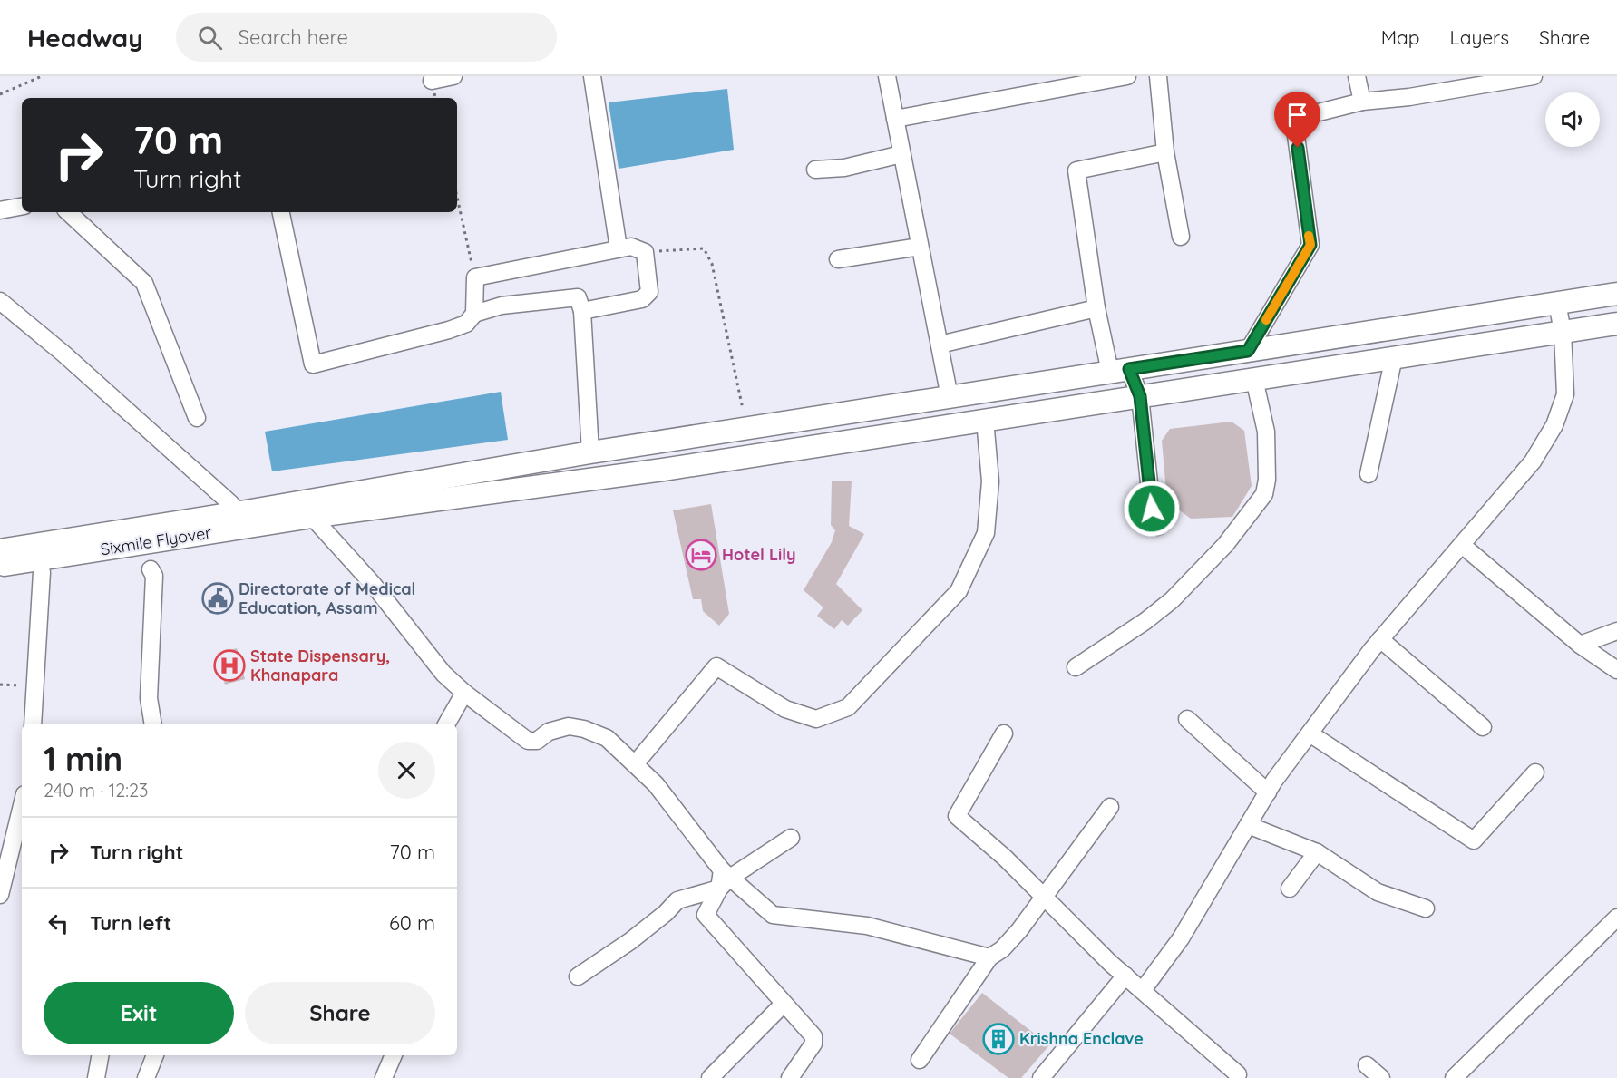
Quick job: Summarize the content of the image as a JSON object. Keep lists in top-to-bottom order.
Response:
{
  "streets": {
    "main road": ["Sixmile Flyover"]
  },
  "places": {
    "hotel": ["Hotel Lily"],
    "public building": ["Directorate of Medical Education, Assam"],
    "hospital": ["State Dispensary, Khanapara"],
    "building": ["Krishna Enclave"]
  },
  "page": {
    "header": "Headway",
    "search": "Search here",
    "nav": ["Map", "Layers", "Share"],
    "turn": ["70 m", "Turn right"],
    "heading": ["1 min", "240 m · 12:23"],
    "list": [
      {
        "name": "Turn right",
        "value": "70 m"
      },
      {
        "name": "Turn left",
        "value": "60 m"
      }
    ],
    "buttons": ["Exit", "Share"]
  }
}
